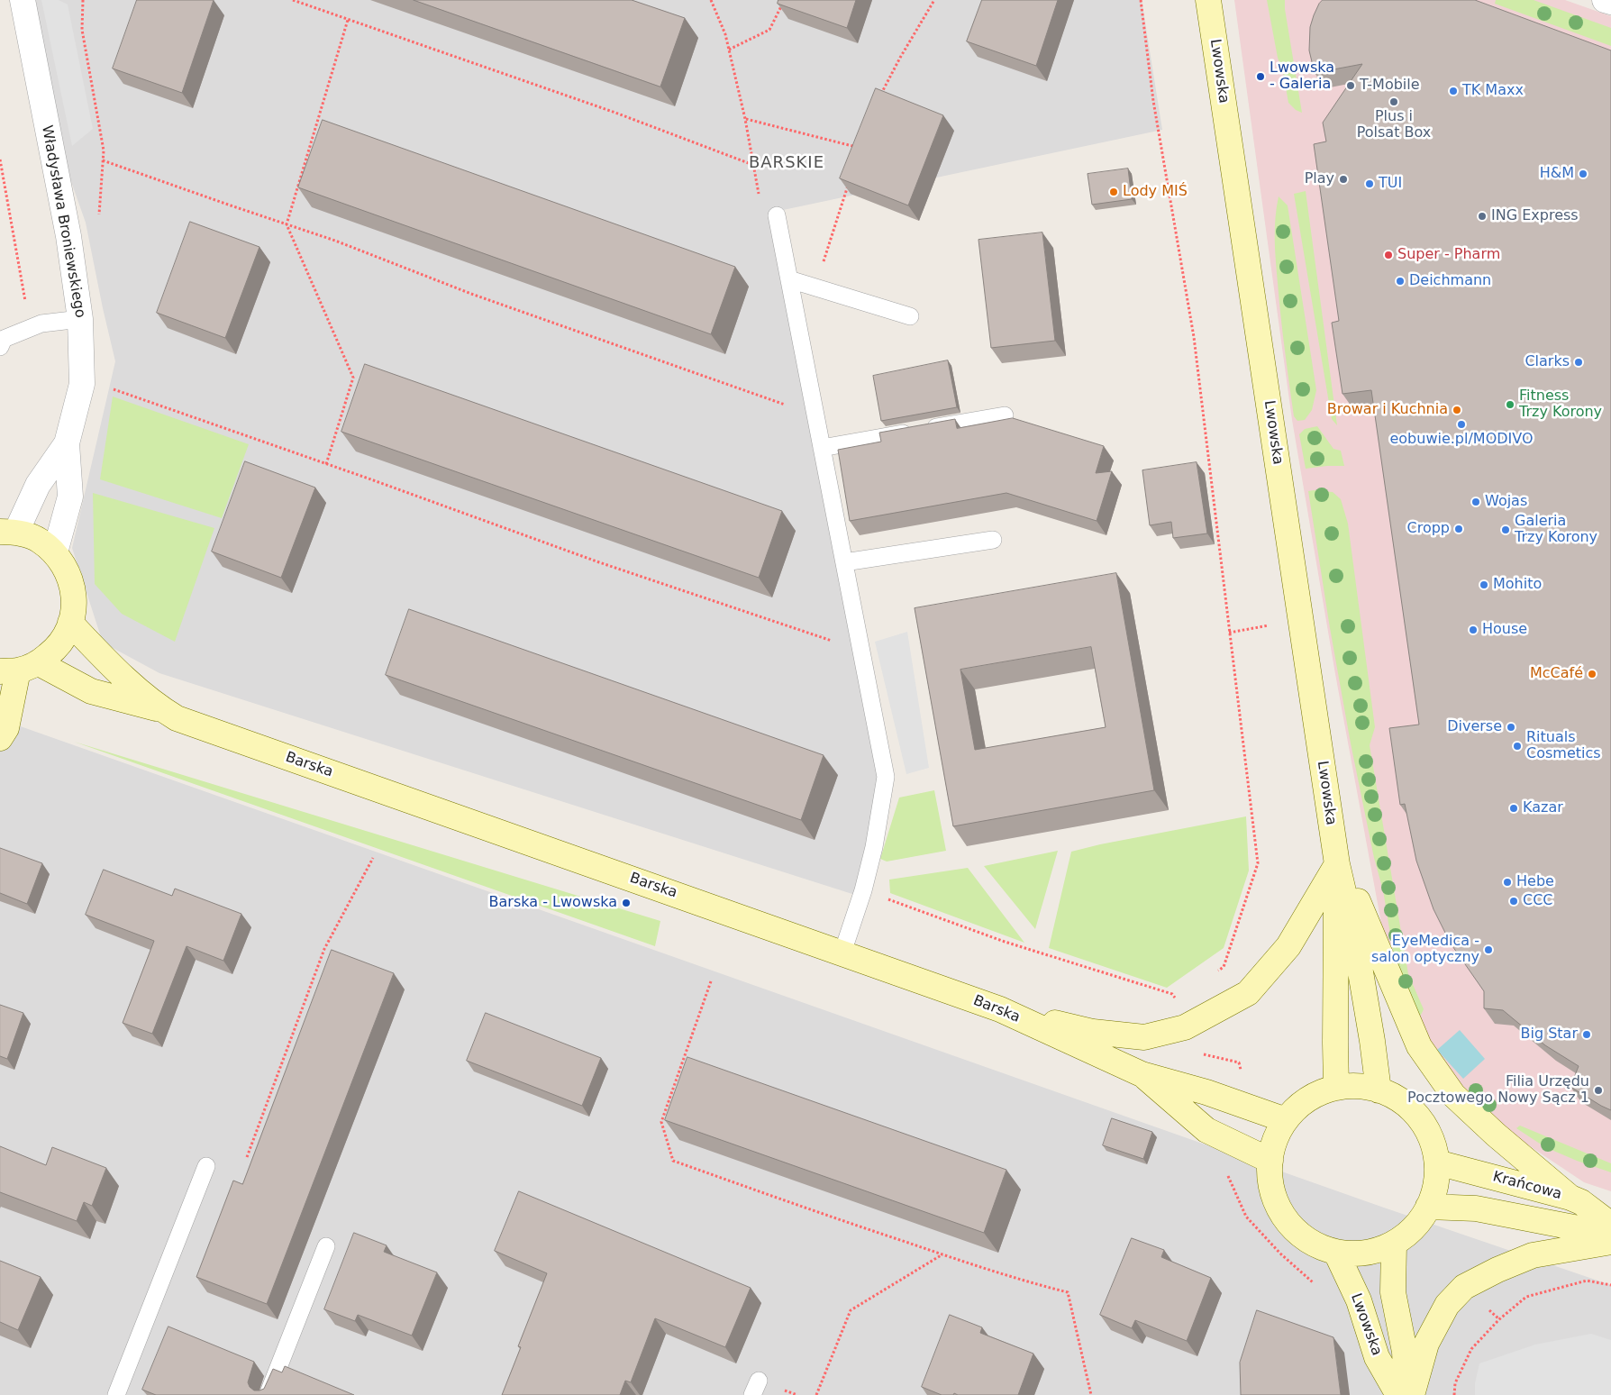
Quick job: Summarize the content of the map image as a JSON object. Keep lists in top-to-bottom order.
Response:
{
  "streets": {
    "street": [
      "Lwowska",
      "Władysława Broniewskiego",
      "Barska",
      "Krańcowa"
    ]
  },
  "districts": ["BARSKIE"],
  "places": [
    "Lwowska - Galeria",
    "T-Mobile",
    "TK Maxx",
    "Plus i Polsat Box",
    "H&M",
    "Play",
    "TUI",
    "Lody MIŚ",
    "ING Express",
    "Super - Pharm",
    "Deichmann",
    "Clarks",
    "Fitness Trzy Korony",
    "Browar i Kuchnia",
    "eobuwie.pl/MODIVO",
    "Wojas",
    "Cropp",
    "Galeria Trzy Korony",
    "Mohito",
    "House",
    "McCafé",
    "Diverse",
    "Rituals Cosmetics",
    "Kazar",
    "Hebe",
    "CCC",
    "Barska - Lwowska",
    "EyeMedica - salon optyczny",
    "Big Star",
    "Filia Urzędu Pocztowego Nowy Sącz 1"
  ]
}
